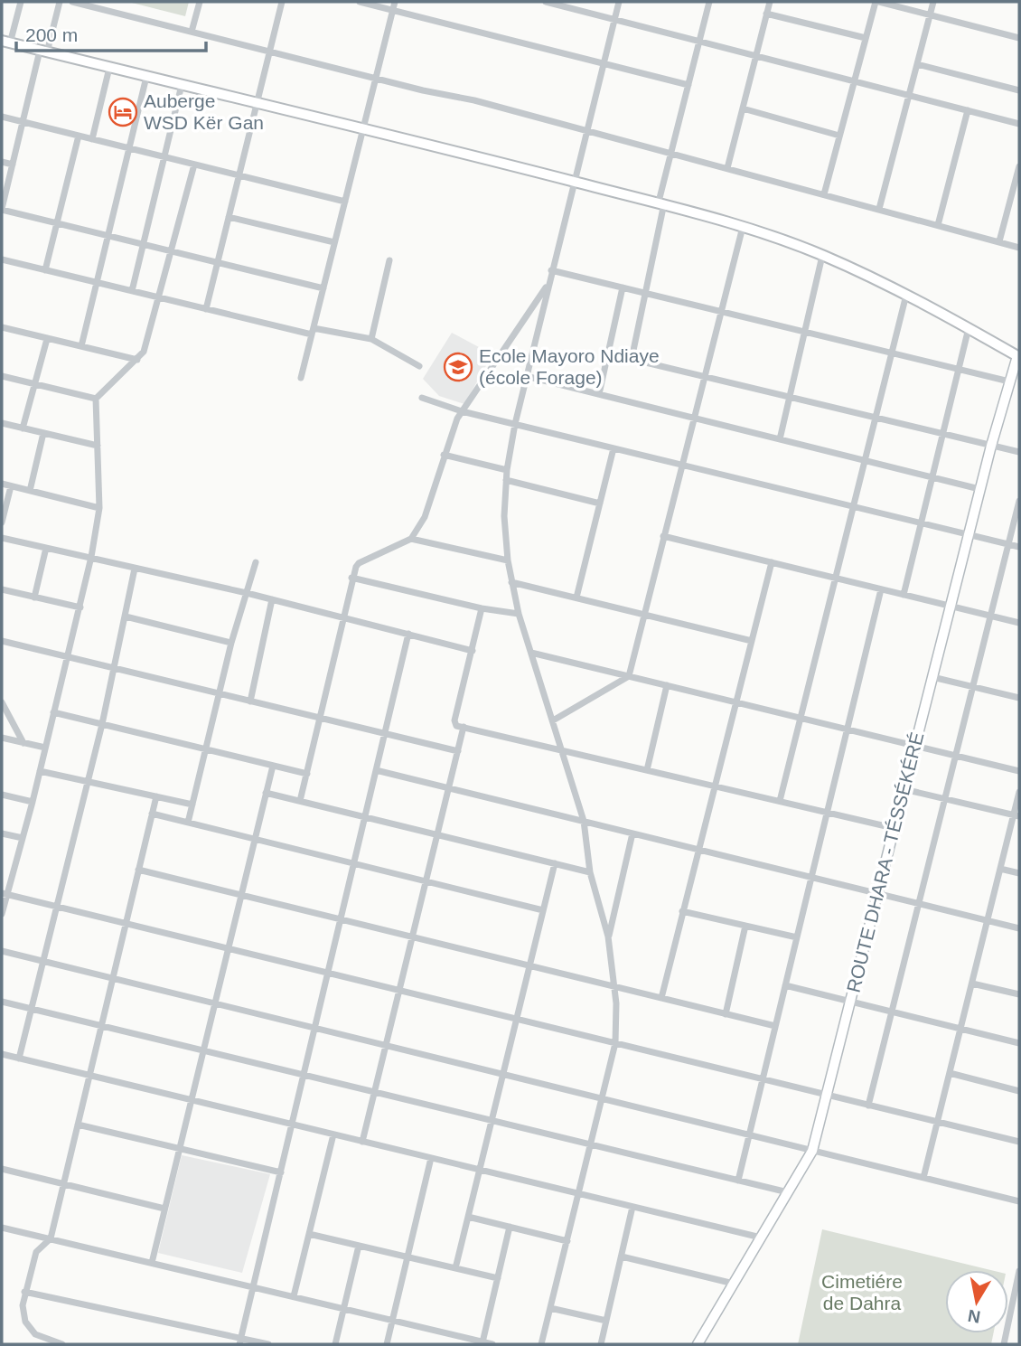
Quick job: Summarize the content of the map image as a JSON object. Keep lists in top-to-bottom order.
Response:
{
  "streets": {
    "street": ["ROUTE DHARA - TÉSSÉKÉRÉ"]
  },
  "parks": ["Cimetiére de Dahra"],
  "places": {
    "hotel": ["Auberge WSD Kër Gan"],
    "school or university": ["Ecole Mayoro Ndiaye (école Forage)"]
  },
  "scale_bar": "200 m",
  "north": "bottom"
}
